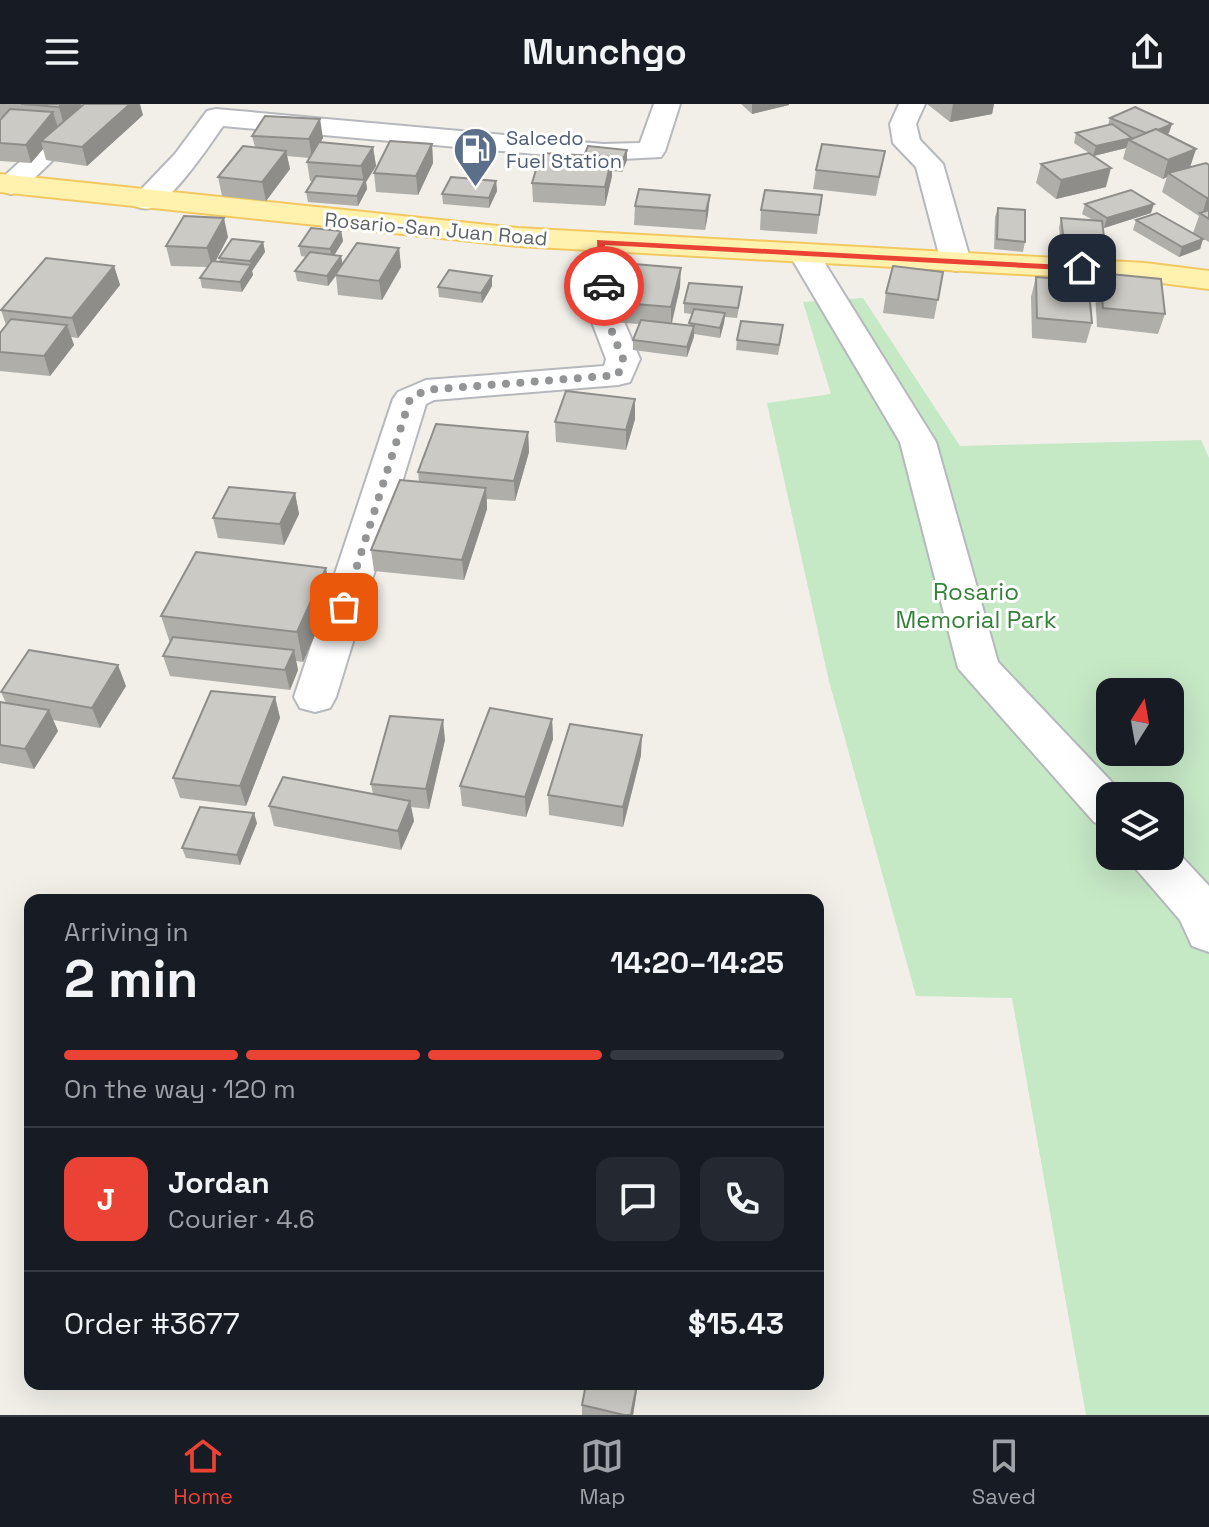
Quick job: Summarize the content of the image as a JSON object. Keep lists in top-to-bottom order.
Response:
{
  "streets": {
    "main road": ["Rosario-San Juan Road"]
  },
  "parks": ["Rosario Memorial Park"],
  "places": {
    "fuel station": ["Salcedo Fuel Station"]
  },
  "north": "top",
  "page": {
    "header": "Munchgo",
    "heading": ["2 min", "Arriving in", "14:20–14:25"],
    "panel": [
      "Jordan",
      "Courier · 4.6",
      "Order #3677",
      "$15.43"
    ],
    "bar": "On the way · 120 m",
    "round": "J",
    "tabs": ["Home", "Map", "Saved"]
  }
}
